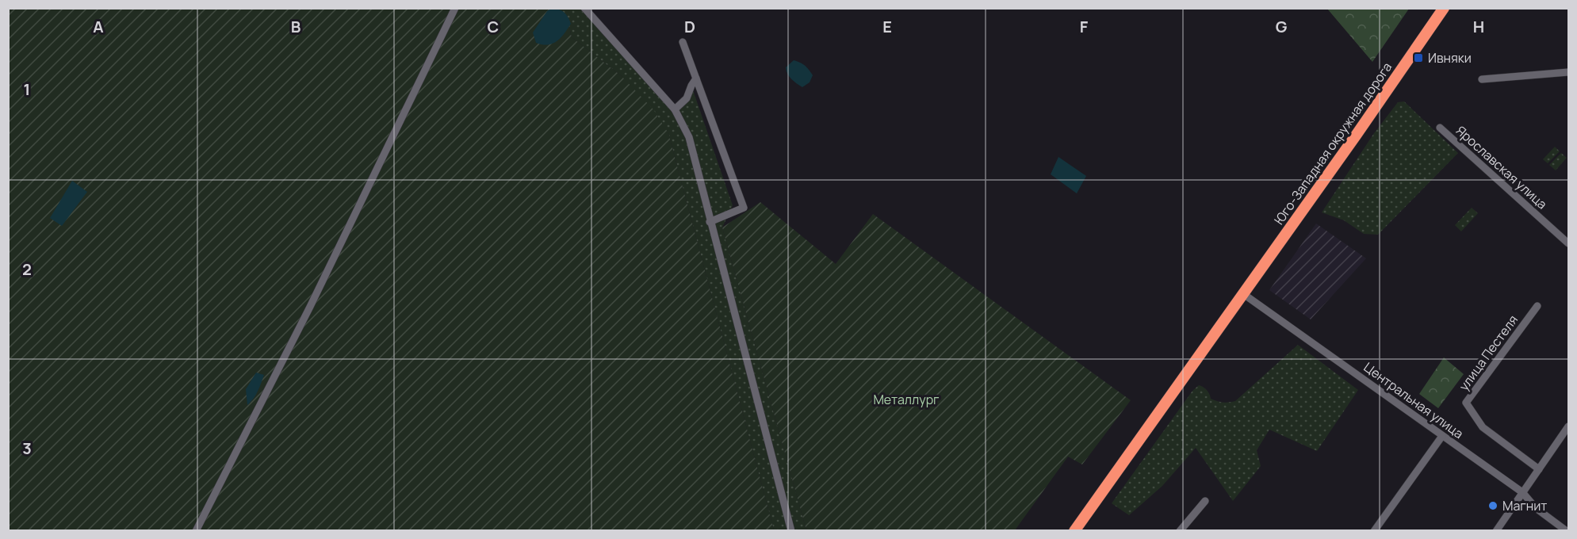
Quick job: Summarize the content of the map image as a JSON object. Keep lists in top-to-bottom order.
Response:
{
  "streets": {
    "highway": ["Юго-Западная окружная дорога"],
    "street": ["Ярославская улица", "улица Пестеля", "Центральная улица"]
  },
  "crossings": [
    ["Юго-Западная окружная дорога", "Центральная улица"]
  ],
  "parks": ["Металлург"],
  "places": {
    "transit": ["Ивняки"],
    "other": ["Магнит"]
  },
  "grid": {
    "columns": [
      "A",
      "B",
      "C",
      "D",
      "E",
      "F",
      "G",
      "H"
    ],
    "rows": ["1", "2", "3"]
  }
}
